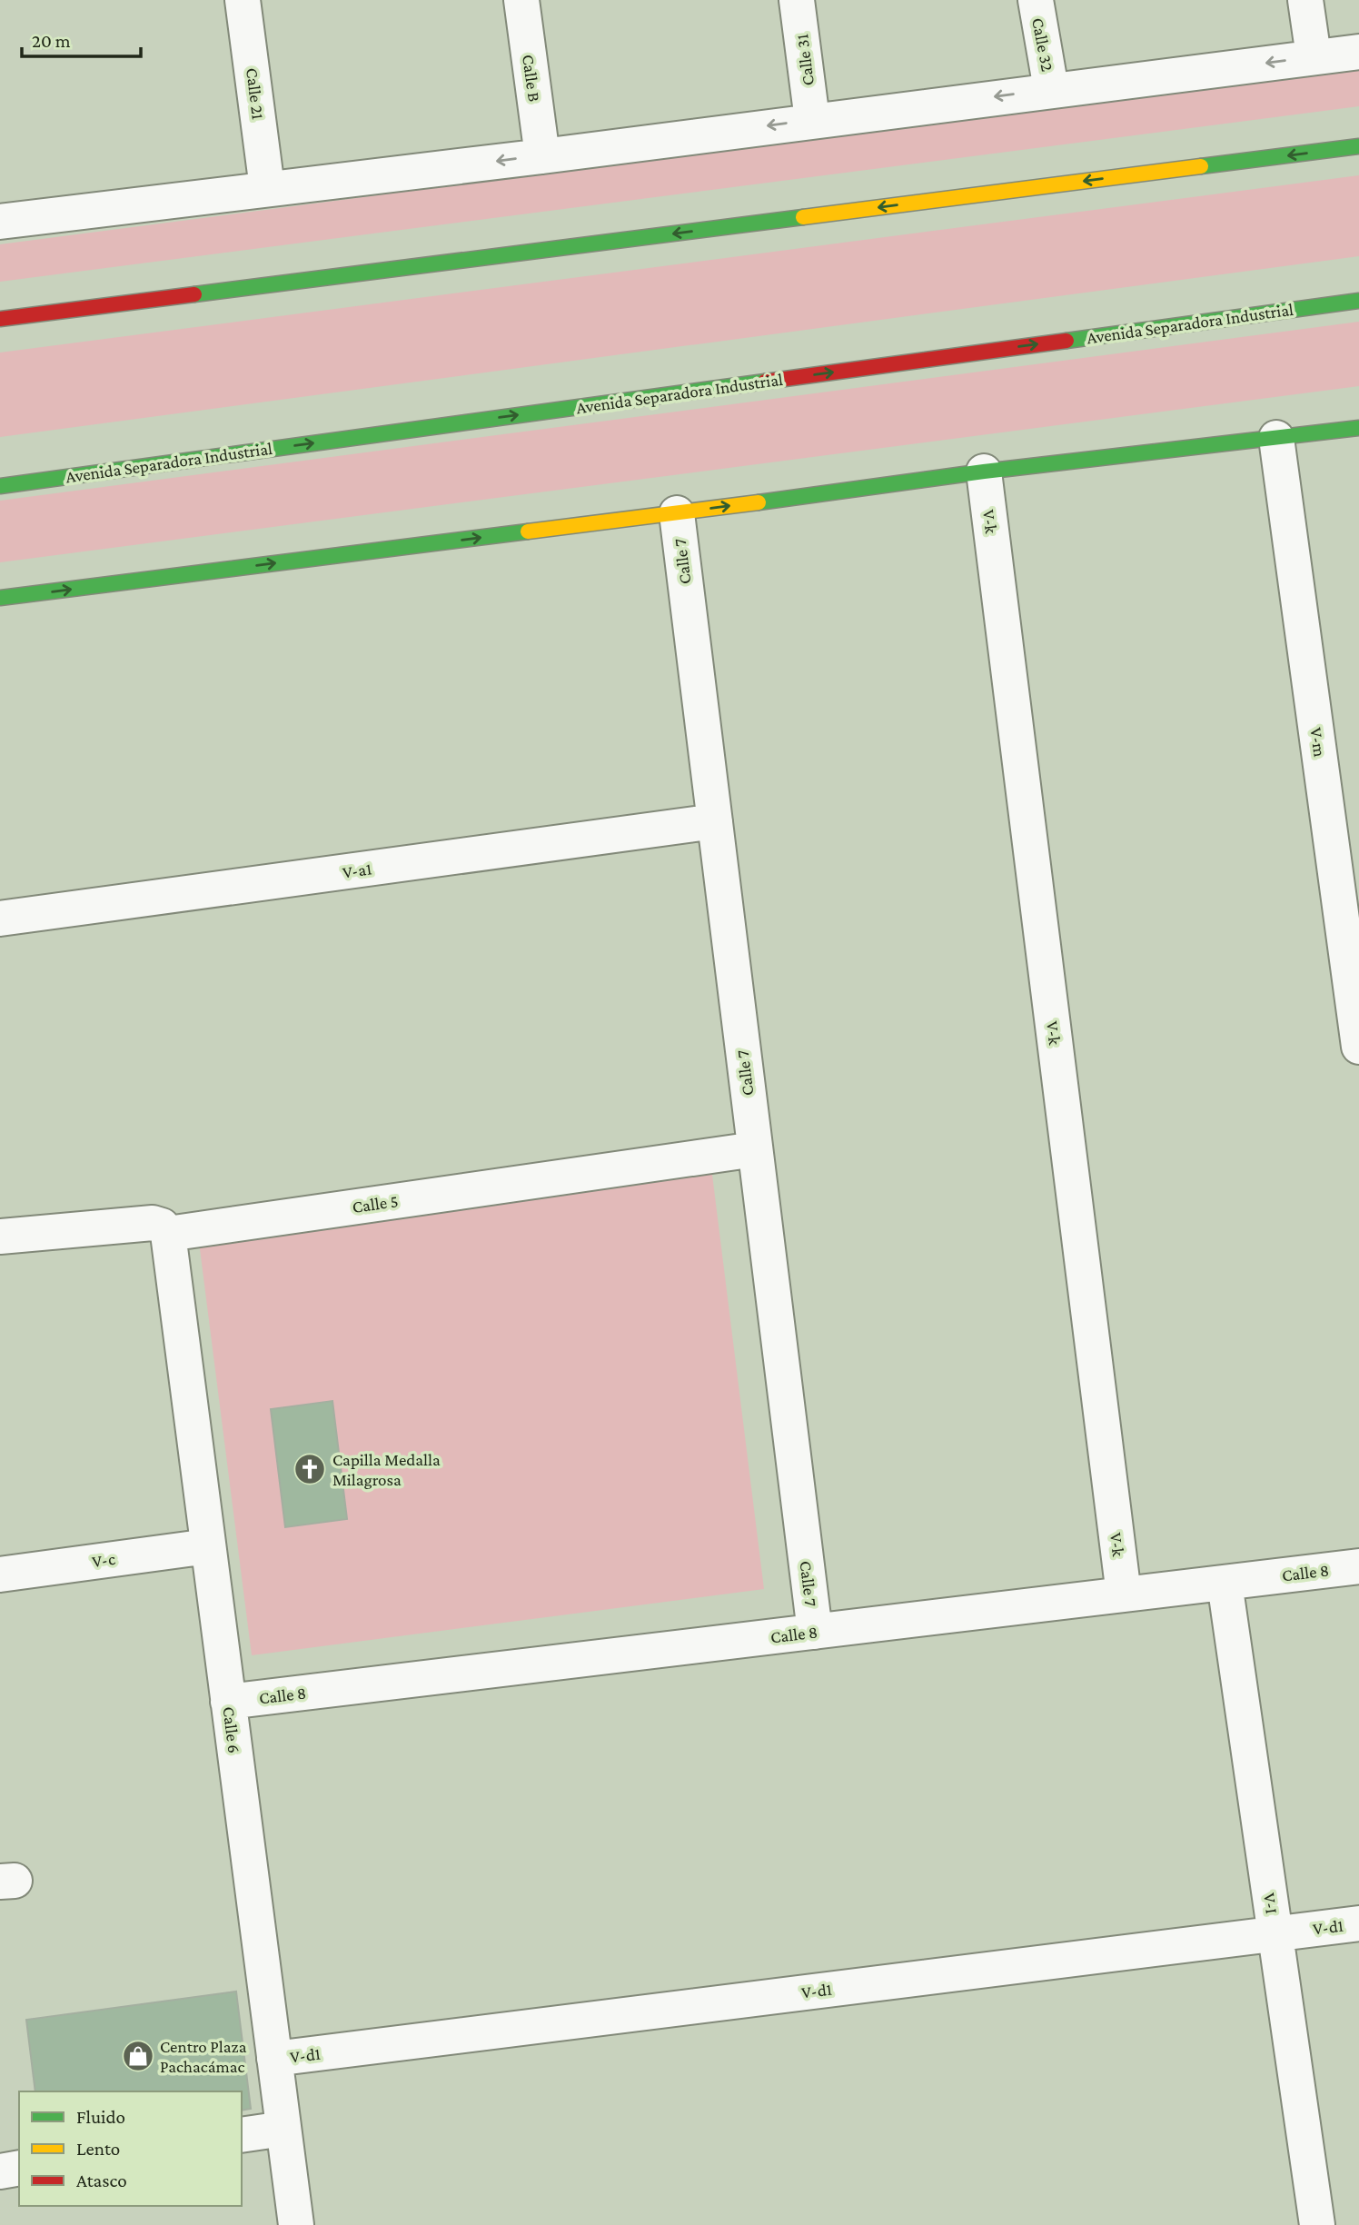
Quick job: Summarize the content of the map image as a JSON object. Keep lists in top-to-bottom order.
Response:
{
  "streets": {
    "main road": ["Avenida Separadora Industrial"],
    "street": [
      "Calle 32",
      "Calle 31",
      "Calle B",
      "Calle 21",
      "V-k",
      "Calle 7",
      "V-m",
      "V-a1",
      "Calle 5",
      "V-c",
      "Calle 8",
      "Calle 6",
      "V-I",
      "V-d1"
    ]
  },
  "crossings": [
    ["V-k", "Calle 8"],
    ["Calle 7", "V-a1"],
    ["Calle 7", "Calle 5"],
    ["Calle 7", "Calle 8"],
    ["Calle 5", "Calle 6"],
    ["V-c", "Calle 6"],
    ["Calle 8", "Calle 6"],
    ["Calle 8", "V-I"],
    ["Calle 6", "V-d1"],
    ["V-I", "V-d1"]
  ],
  "places": {
    "church": ["Capilla Medalla Milagrosa"],
    "shop": ["Centro Plaza Pachacámac"]
  },
  "legend": ["Fluido", "Lento", "Atasco"],
  "scale_bar": "20 m"
}
